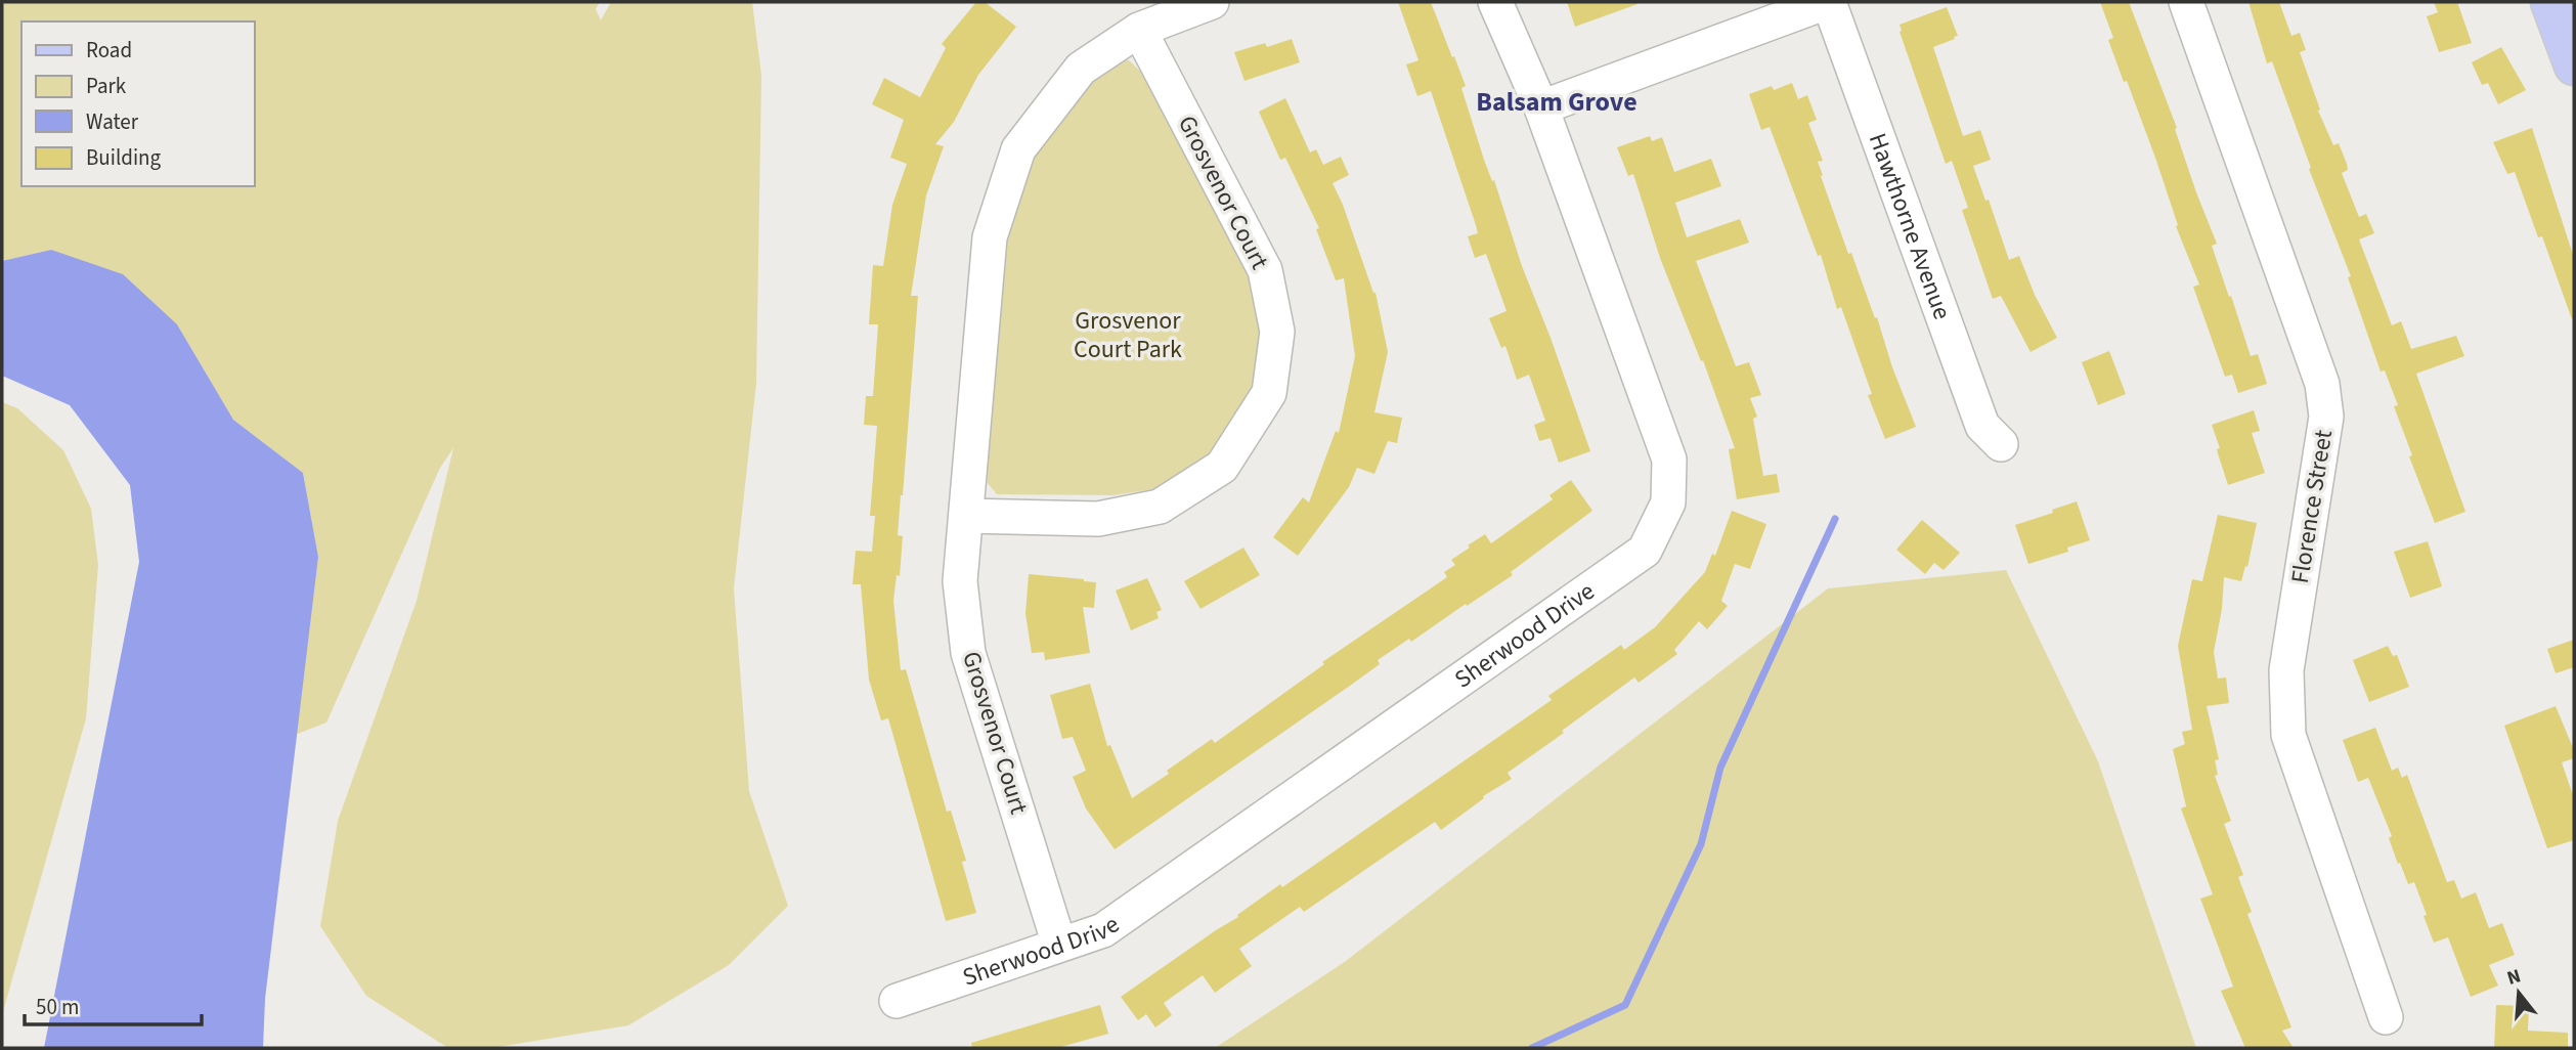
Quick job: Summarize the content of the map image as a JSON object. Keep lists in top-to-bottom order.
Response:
{
  "streets": {
    "street": [
      "Grosvenor Court",
      "Hawthorne Avenue",
      "Florence Street",
      "Sherwood Drive"
    ]
  },
  "crossings": [
    ["Grosvenor Court", "Sherwood Drive"]
  ],
  "districts": ["Balsam Grove"],
  "parks": ["Grosvenor Court Park"],
  "legend": [
    "Road",
    "Park",
    "Water",
    "Building"
  ],
  "scale_bar": "50 m",
  "north": "top"
}
